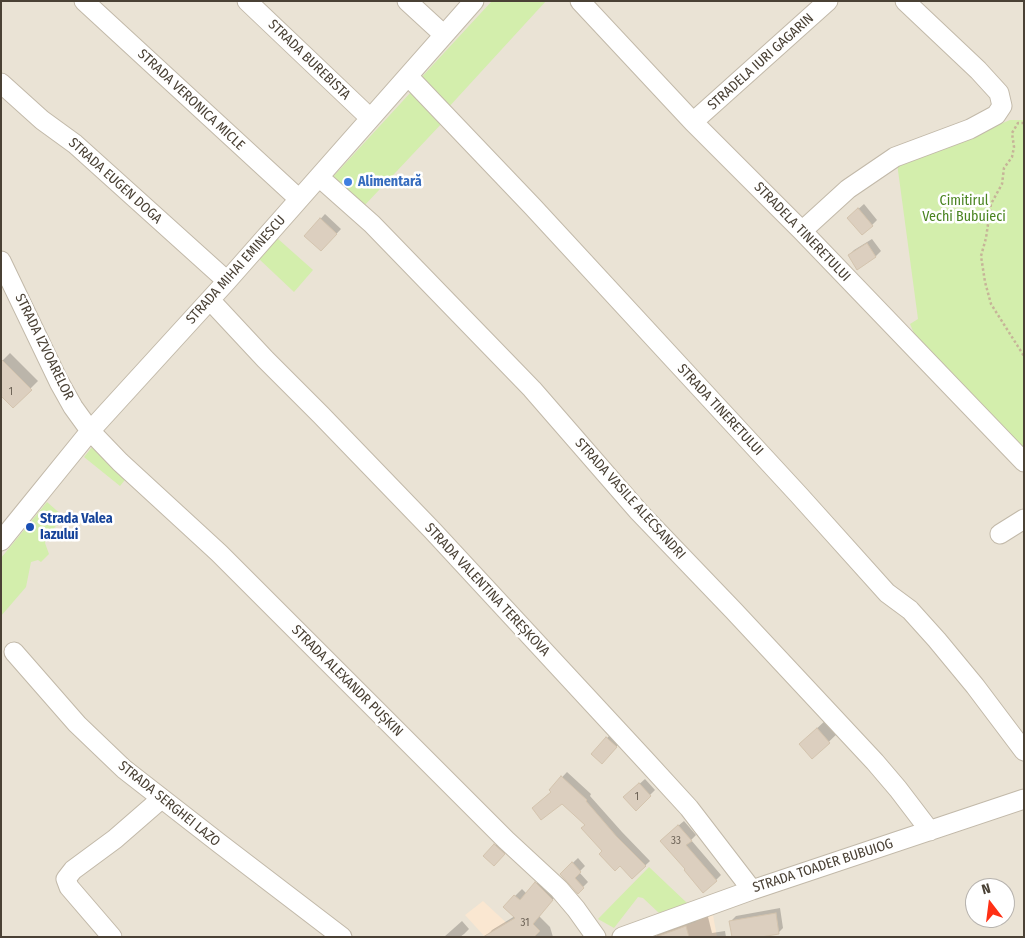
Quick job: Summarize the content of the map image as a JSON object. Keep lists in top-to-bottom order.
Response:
{
  "streets": {
    "street": [
      "STRADA BUREBISTA",
      "STRADELA IURI GAGARIN",
      "STRADA VERONICA MICLE",
      "STRADA EUGEN DOGA",
      "STRADELA TINERETULUI",
      "STRADA MIHAI EMINESCU",
      "STRADA IZVOARELOR",
      "STRADA TINERETULUI",
      "STRADA VASILE ALECSANDRI",
      "STRADA VALENTINA TEREȘKOVA",
      "STRADA ALEXANDR PUȘKIN",
      "STRADA SERGHEI LAZO",
      "STRADA TOADER BUBUIOG"
    ]
  },
  "crossings": [
    ["STRADA BUREBISTA", "STRADA MIHAI EMINESCU"],
    ["STRADELA IURI GAGARIN", "STRADELA TINERETULUI"],
    ["STRADA VERONICA MICLE", "STRADA MIHAI EMINESCU"],
    ["STRADA EUGEN DOGA", "STRADA MIHAI EMINESCU"],
    ["STRADA MIHAI EMINESCU", "STRADA IZVOARELOR"],
    ["STRADA MIHAI EMINESCU", "STRADA TINERETULUI"],
    ["STRADA MIHAI EMINESCU", "STRADA VASILE ALECSANDRI"],
    ["STRADA MIHAI EMINESCU", "STRADA VALENTINA TEREȘKOVA"],
    ["STRADA MIHAI EMINESCU", "STRADA ALEXANDR PUȘKIN"],
    ["STRADA IZVOARELOR", "STRADA ALEXANDR PUȘKIN"],
    ["STRADA VASILE ALECSANDRI", "STRADA TOADER BUBUIOG"],
    ["STRADA VALENTINA TEREȘKOVA", "STRADA TOADER BUBUIOG"]
  ],
  "parks": ["Cimitirul Vechi Bubuieci"],
  "places": ["Alimentară", "Strada Valea Iazului"],
  "house_numbers": [
    "1",
    "1",
    "33",
    "31"
  ],
  "north": "top"
}
